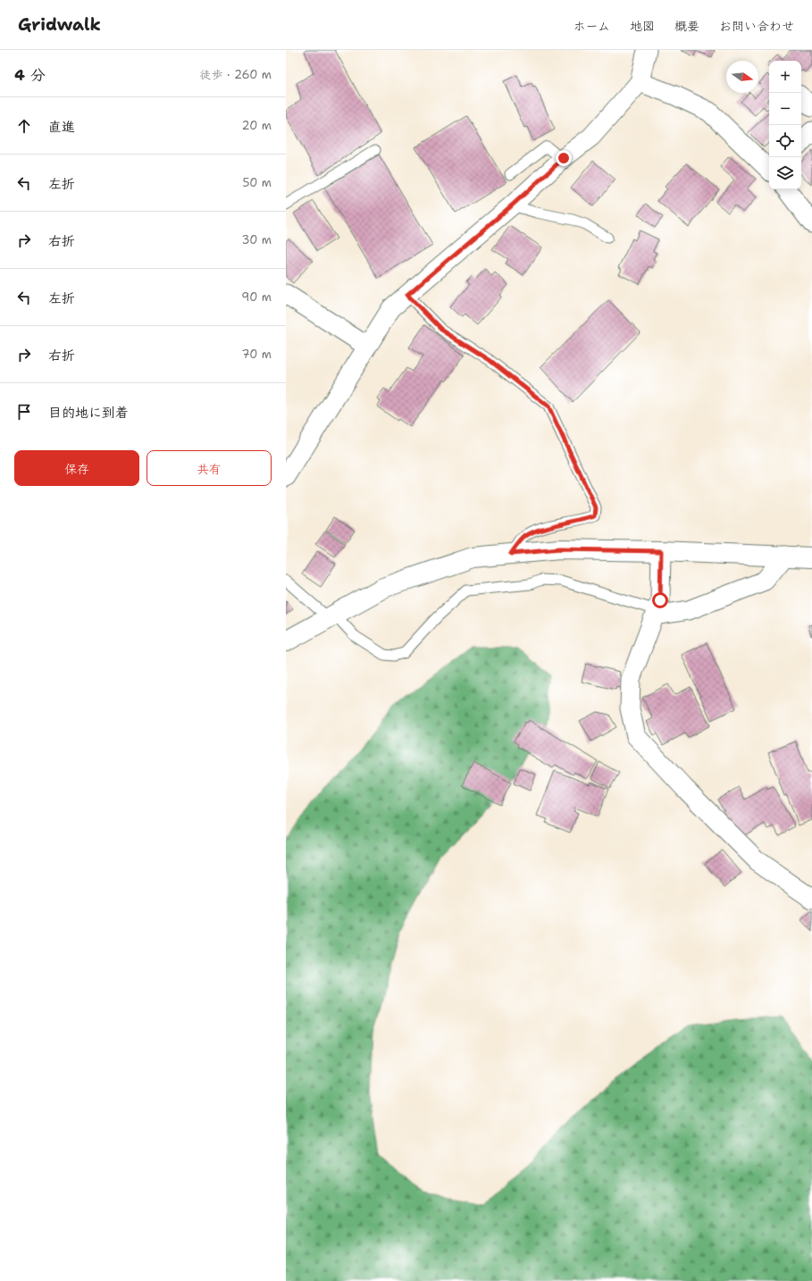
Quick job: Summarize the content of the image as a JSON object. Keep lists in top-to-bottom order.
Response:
{
  "north": "right",
  "page": {
    "header": "Gridwalk",
    "nav": [
      "ホーム",
      "地図",
      "概要",
      "お問い合わせ"
    ],
    "heading": ["4 分", "徒歩 · 260 m"],
    "map_buttons": ["+", "−"],
    "list": [
      ["直進", "20 m"],
      ["左折", "50 m"],
      ["右折", "30 m"],
      ["左折", "90 m"],
      ["右折", "70 m"],
      "目的地に到着"
    ],
    "buttons": ["保存", "共有"]
  }
}
